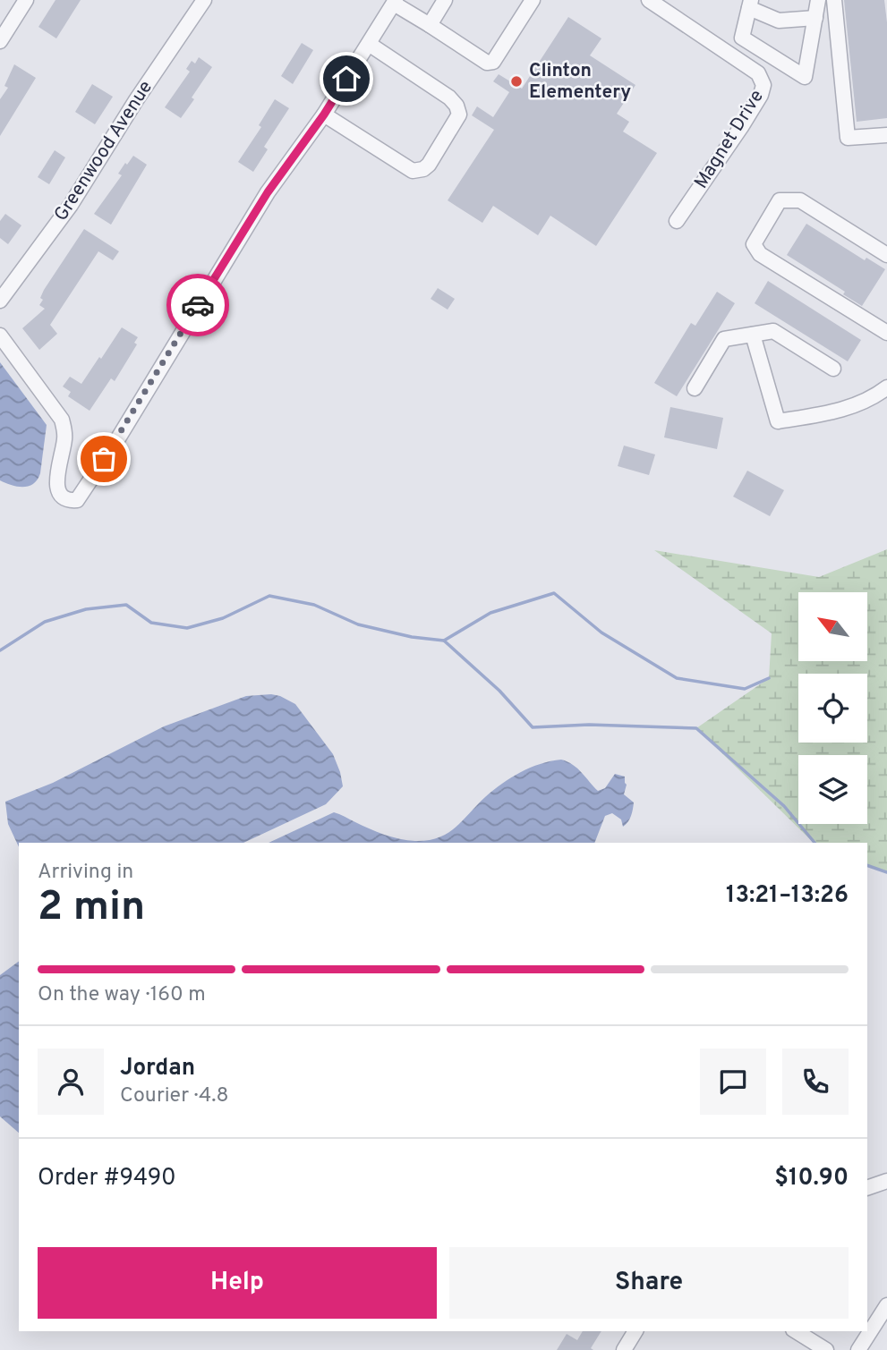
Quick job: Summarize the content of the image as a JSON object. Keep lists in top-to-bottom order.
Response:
{
  "streets": {
    "street": ["Magnet Drive", "Greenwood Avenue"]
  },
  "places": ["Clinton Elementery"],
  "north": "top left",
  "page": {
    "heading": ["2 min", "Arriving in", "13:21–13:26"],
    "panel": [
      "Jordan",
      "Courier · 4.8",
      "Order #9490",
      "$10.90"
    ],
    "bar": "On the way · 160 m",
    "buttons": ["Help", "Share"]
  }
}
